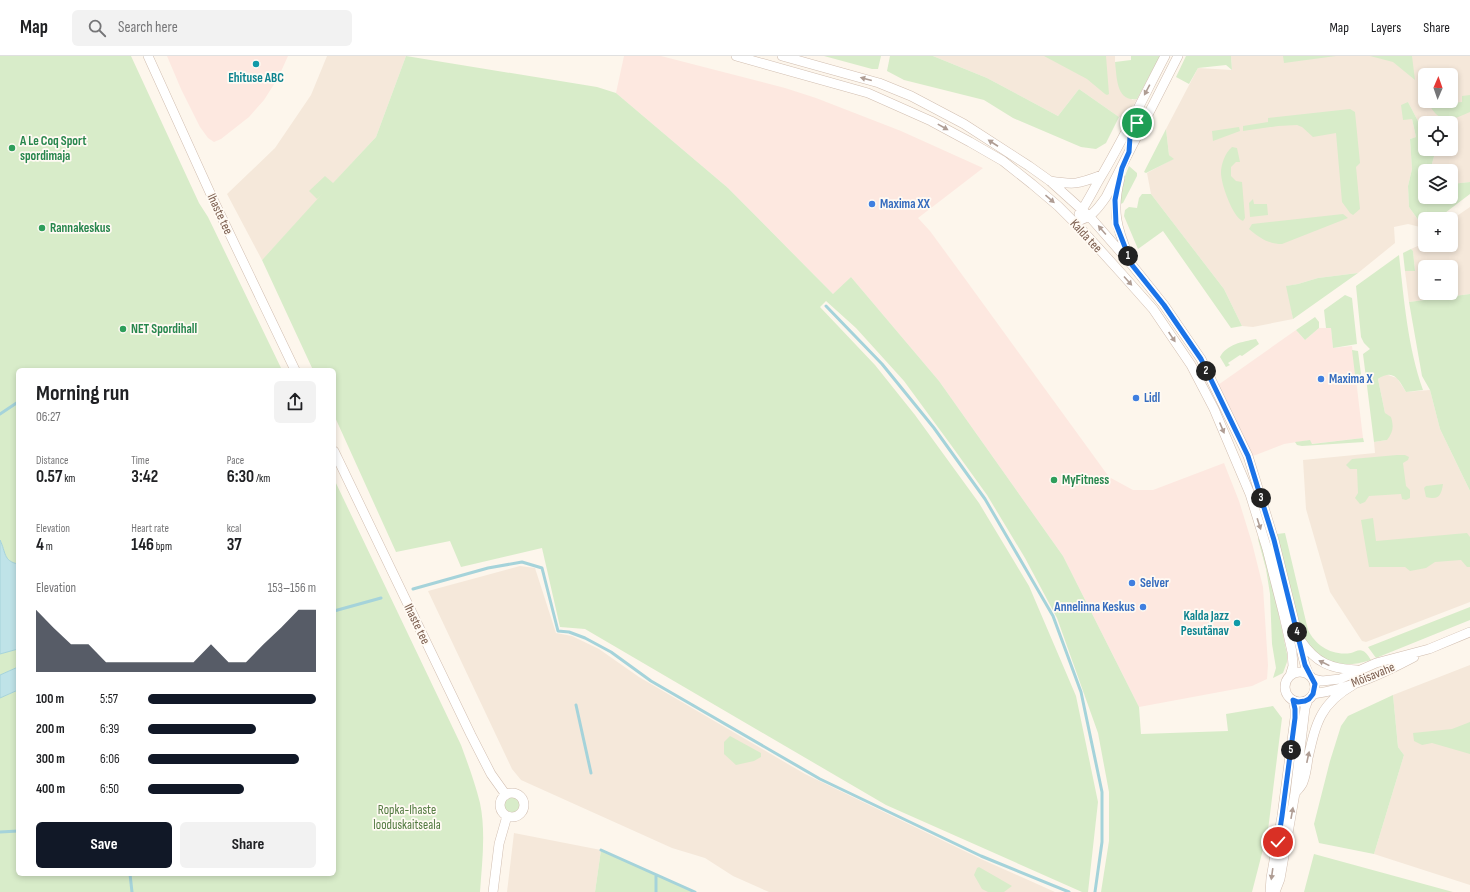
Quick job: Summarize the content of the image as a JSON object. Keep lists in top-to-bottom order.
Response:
{
  "streets": {
    "street": ["Ihaste tee", "Kalda tee", "Mõisavahe"]
  },
  "crossings": [
    ["Kalda tee", "Mõisavahe"]
  ],
  "parks": ["Ropka-Ihaste looduskaitseala"],
  "places": [
    "Ehituse ABC",
    "A Le Coq Sport spordimaja",
    "Maxima XX",
    "Rannakeskus",
    "NET Spordihall",
    "Maxima X",
    "Lidl",
    "MyFitness",
    "Selver",
    "Annelinna Keskus",
    "Kalda Jazz Pesutänav"
  ],
  "north": "top",
  "page": {
    "header": "Map",
    "search": "Search here",
    "nav": ["Map", "Layers", "Share"],
    "map_buttons": ["+", "−"],
    "pins": [
      "1",
      "2",
      "3",
      "4",
      "5"
    ],
    "heading": ["Morning run", "06:27"],
    "stats": [
      ["Distance", "0.57 km"],
      ["Time", "3:42"],
      ["Pace", "6:30 /km"],
      ["Elevation", "4 m"],
      ["Heart rate", "146 bpm"],
      ["kcal", "37"]
    ],
    "chart": ["Elevation", "153–156 m"],
    "list": [
      {
        "name": "100 m",
        "note": "5:57"
      },
      {
        "name": "200 m",
        "note": "6:39"
      },
      {
        "name": "300 m",
        "note": "6:06"
      },
      {
        "name": "400 m",
        "note": "6:50"
      }
    ],
    "buttons": ["Save", "Share"]
  }
}
